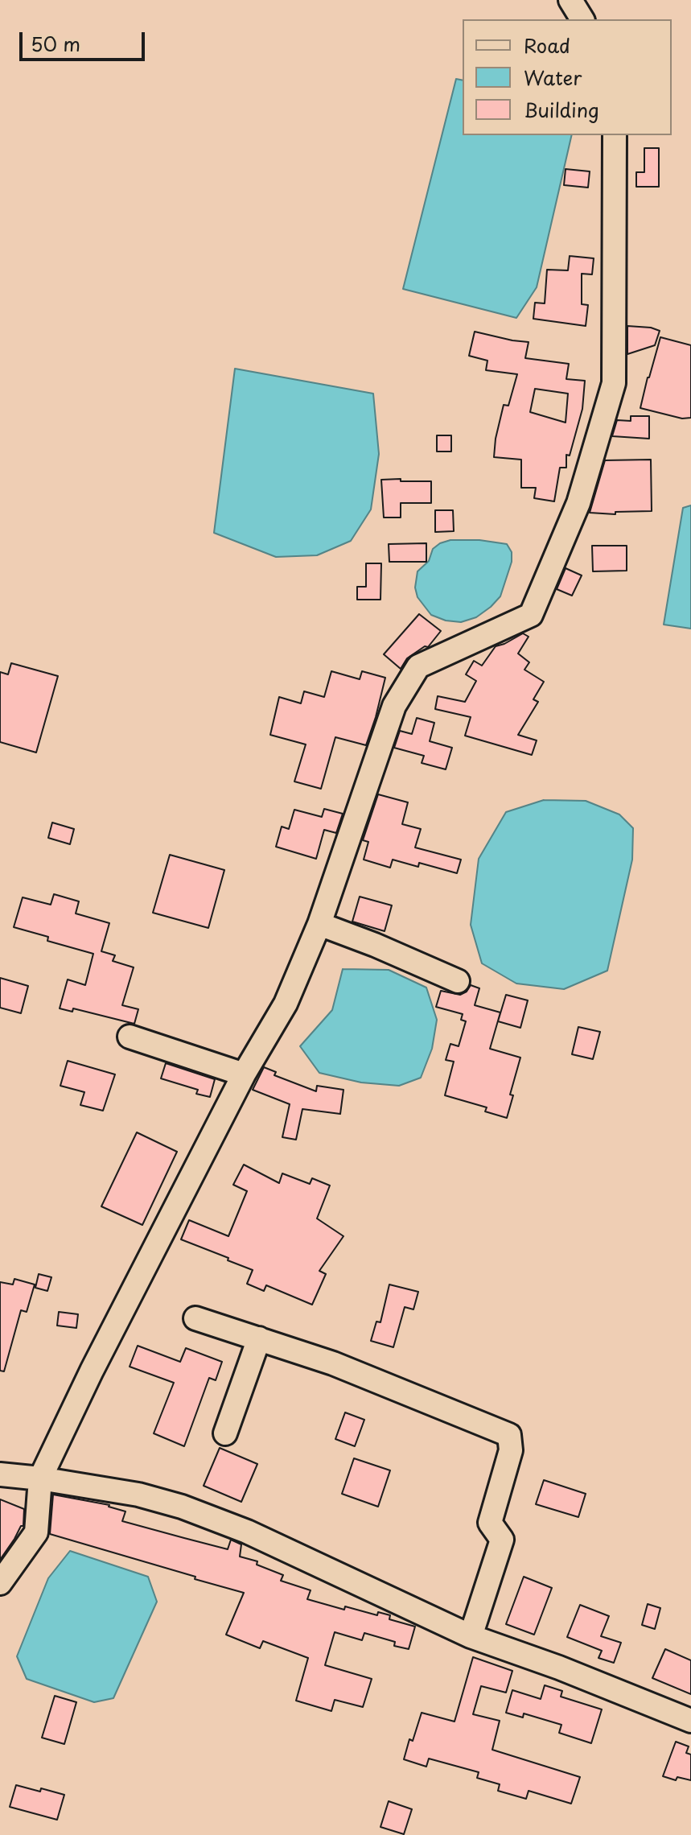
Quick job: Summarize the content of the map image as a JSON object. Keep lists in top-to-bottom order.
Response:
{
  "legend": ["Road", "Water", "Building"],
  "scale_bar": "50 m"
}
